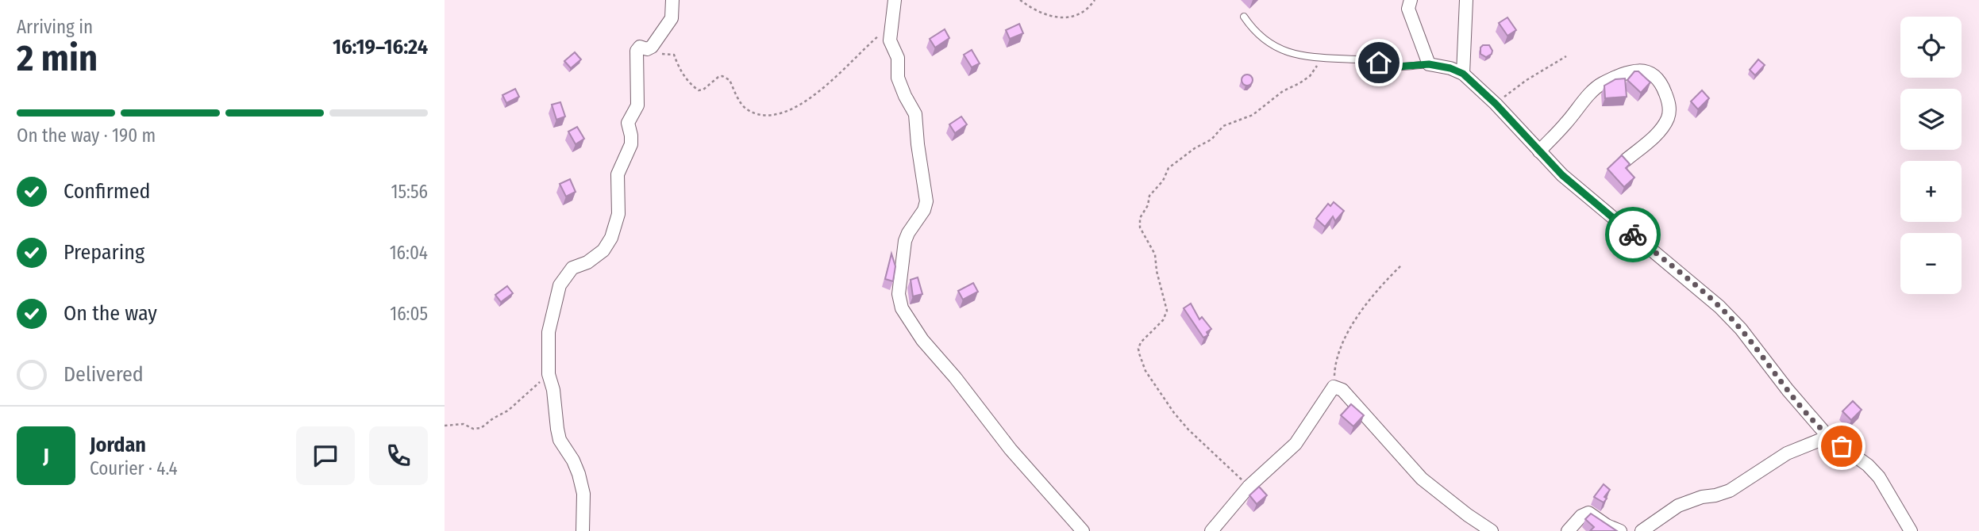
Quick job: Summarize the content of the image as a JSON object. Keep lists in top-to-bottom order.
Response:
{
  "page": {
    "heading": ["2 min", "Arriving in", "16:19–16:24"],
    "panel": ["Jordan", "Courier · 4.4"],
    "map_buttons": ["+", "−"],
    "bar": "On the way · 190 m",
    "list": [
      ["Confirmed", "15:56"],
      ["Preparing", "16:04"],
      ["On the way", "16:05"],
      "Delivered"
    ],
    "round": "J"
  }
}
